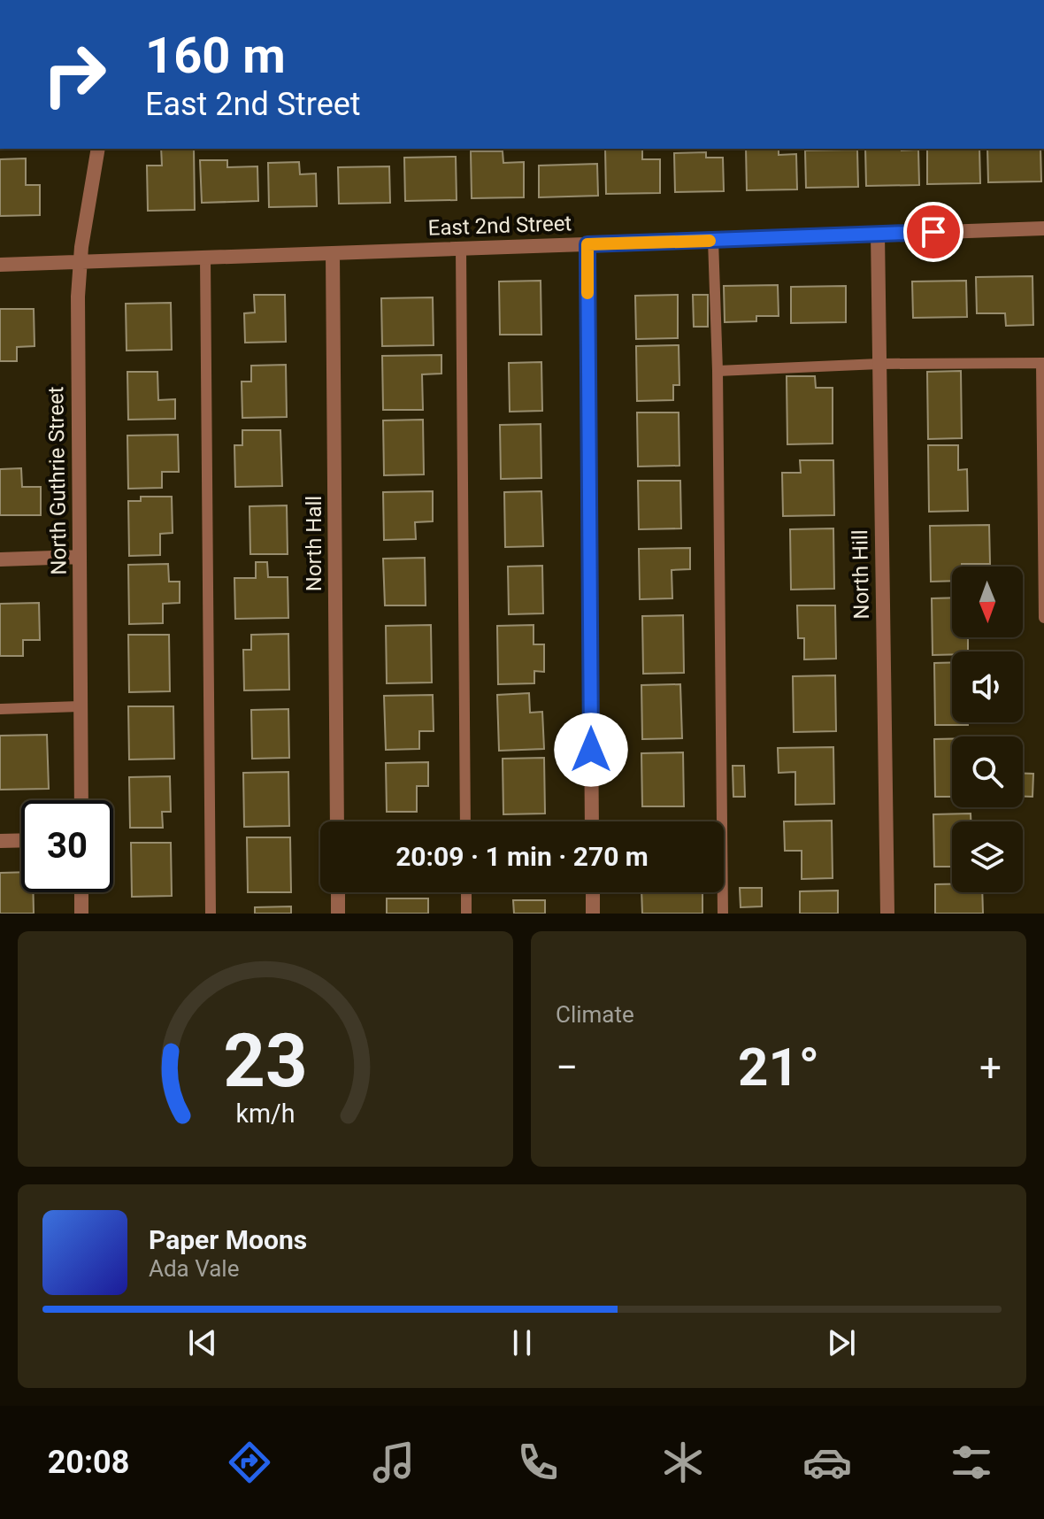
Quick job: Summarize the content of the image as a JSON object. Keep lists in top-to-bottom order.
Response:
{
  "streets": {
    "street": [
      "East 2nd Street",
      "North Guthrie Street",
      "North Hall",
      "North Hill"
    ]
  },
  "crossings": [
    ["East 2nd Street", "North Guthrie Street"],
    ["East 2nd Street", "North Hall"],
    ["East 2nd Street", "North Hill"]
  ],
  "north": "bottom",
  "page": {
    "turn": ["160 m", "East 2nd Street"],
    "limit": "30",
    "trip": "20:09 · 1 min · 270 m",
    "tile": "Climate",
    "heat": ["−", "21°", "+"],
    "song": ["Paper Moons", "Ada Vale"],
    "tabs": "20:08",
    "gauge": ["23", "km/h"]
  }
}
